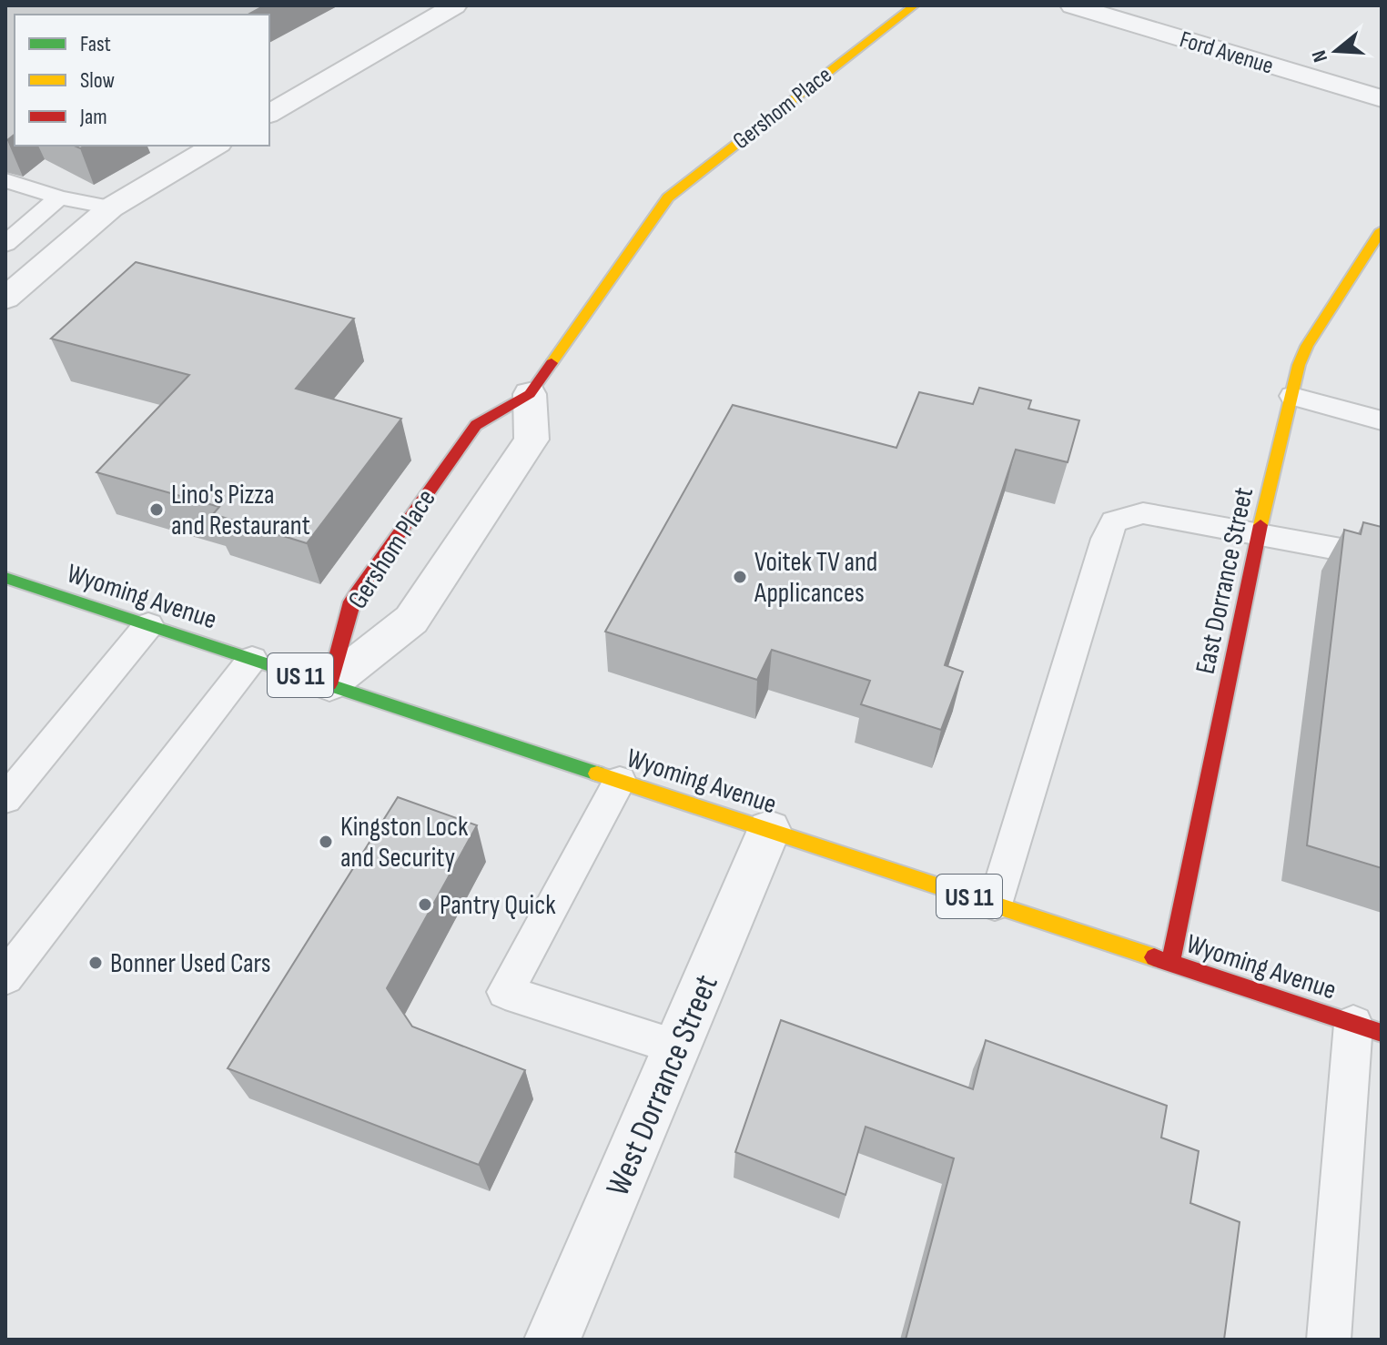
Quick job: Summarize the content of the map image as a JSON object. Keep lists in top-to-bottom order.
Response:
{
  "streets": {
    "street": [
      "Ford Avenue",
      "Gershom Place",
      "East Dorrance Street",
      "Wyoming Avenue",
      "US 11",
      "West Dorrance Street"
    ]
  },
  "crossings": [
    ["Gershom Place", "Wyoming Avenue"],
    ["East Dorrance Street", "Wyoming Avenue"],
    ["Wyoming Avenue", "West Dorrance Street"]
  ],
  "places": [
    "Lino's Pizza and Restaurant",
    "Voitek TV and Applicances",
    "Kingston Lock and Security",
    "Pantry Quick",
    "Bonner Used Cars"
  ],
  "legend": ["Fast", "Slow", "Jam"],
  "north": "left"
}
